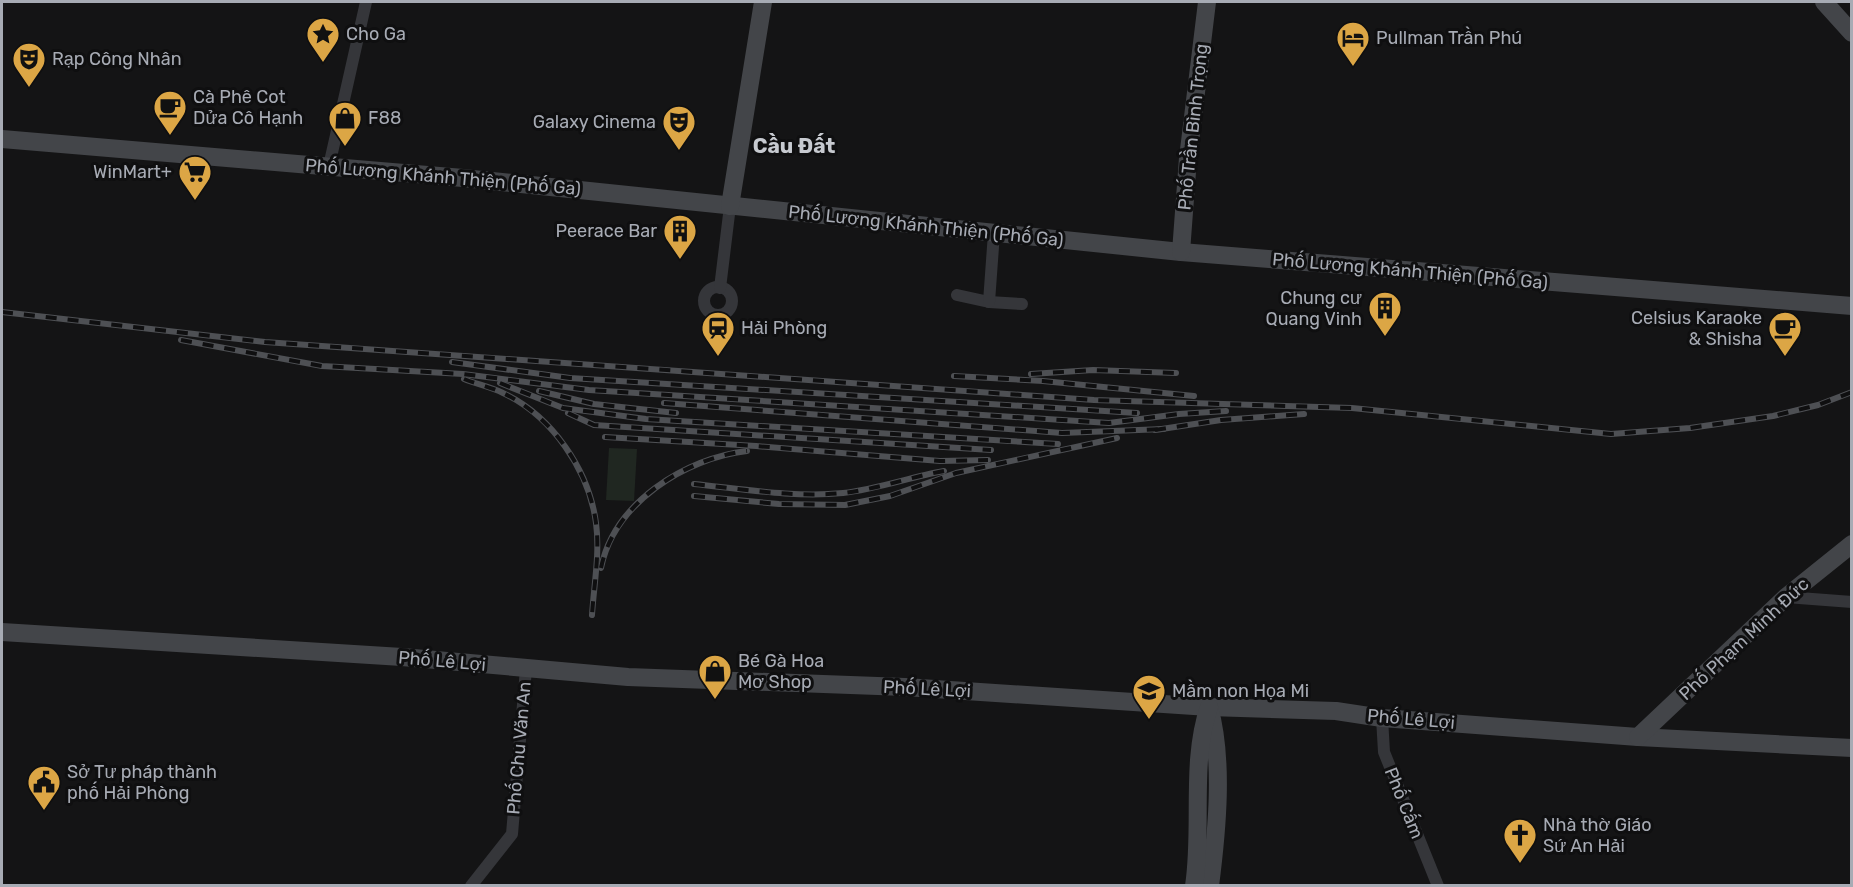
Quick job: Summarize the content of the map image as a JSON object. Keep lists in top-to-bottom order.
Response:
{
  "streets": {
    "main road": [
      "Phố Trần Bình Trọng",
      "Phố Lương Khánh Thiện (Phố Ga)",
      "Phố Phạm Minh Đức",
      "Phố Lê Lợi"
    ],
    "street": ["Phố Chu Văn An", "Phố Cấm"]
  },
  "crossings": [
    ["Phố Trần Bình Trọng", "Phố Lương Khánh Thiện (Phố Ga)"],
    ["Phố Phạm Minh Đức", "Phố Lê Lợi"],
    ["Phố Lê Lợi", "Phố Chu Văn An"],
    ["Phố Lê Lợi", "Phố Cấm"]
  ],
  "districts": ["Cầu Đất"],
  "places": {
    "place": ["Cho Ga"],
    "hotel": ["Pullman Trần Phú"],
    "theatre": ["Rạp Công Nhân", "Galaxy Cinema"],
    "cafe": ["Cà Phê Cot Dửa Cô Hạnh", "Celsius Karaoke & Shisha"],
    "shop": ["F88", "Bé Gà Hoa Mơ Shop"],
    "supermarket": ["WinMart+"],
    "building": ["Peerace Bar", "Chung cư Quang Vinh"],
    "station": ["Hải Phòng"],
    "school or university": ["Mầm non Họa Mi"],
    "public building": ["Sở Tư pháp thành phố Hải Phòng"],
    "church": ["Nhà thờ Giáo Sứ An Hải"]
  }
}
